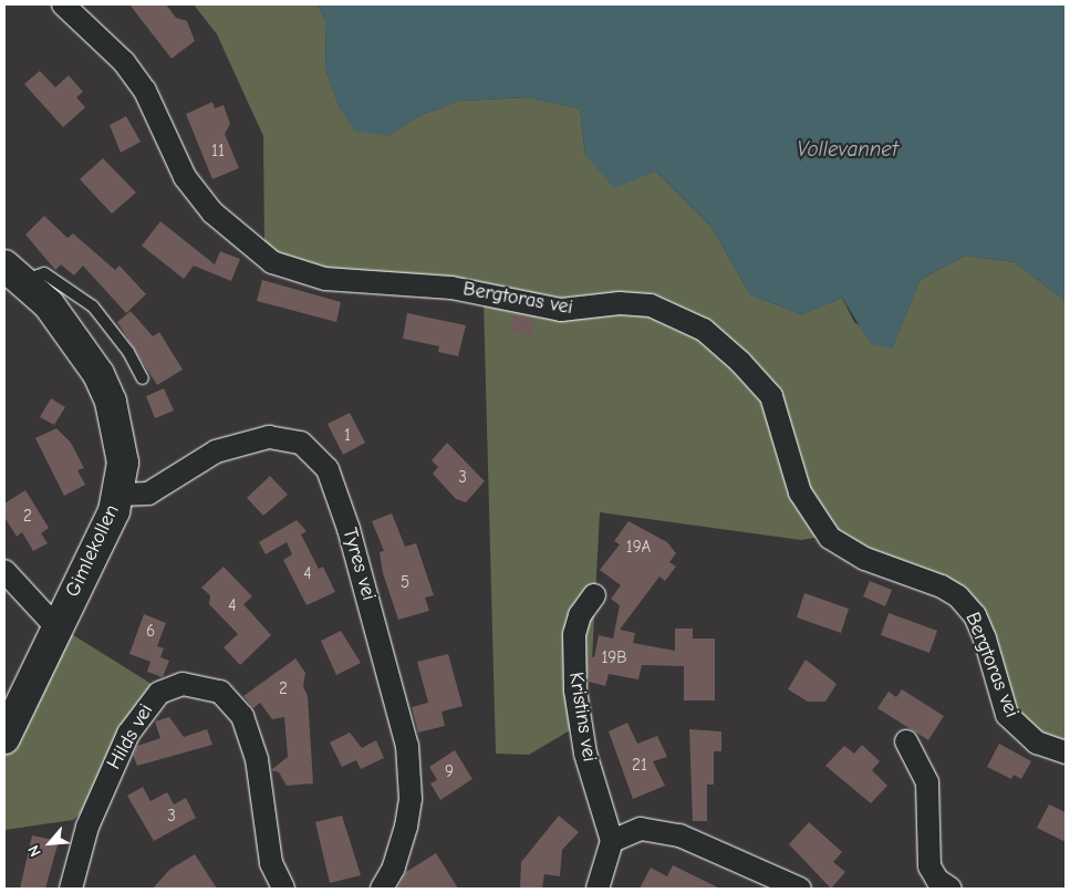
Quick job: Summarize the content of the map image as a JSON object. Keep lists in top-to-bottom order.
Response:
{
  "streets": {
    "street": [
      "Bergtoras vei",
      "Gimlekollen",
      "Tyres vei",
      "Kristins vei",
      "Hilds vei"
    ]
  },
  "crossings": [
    ["Gimlekollen", "Tyres vei"]
  ],
  "water": ["Vollevannet"],
  "house_numbers": [
    "11",
    "1",
    "3",
    "2",
    "19A",
    "4",
    "5",
    "4",
    "6",
    "19B",
    "2",
    "21",
    "9",
    "3"
  ],
  "north": "bottom left"
}
